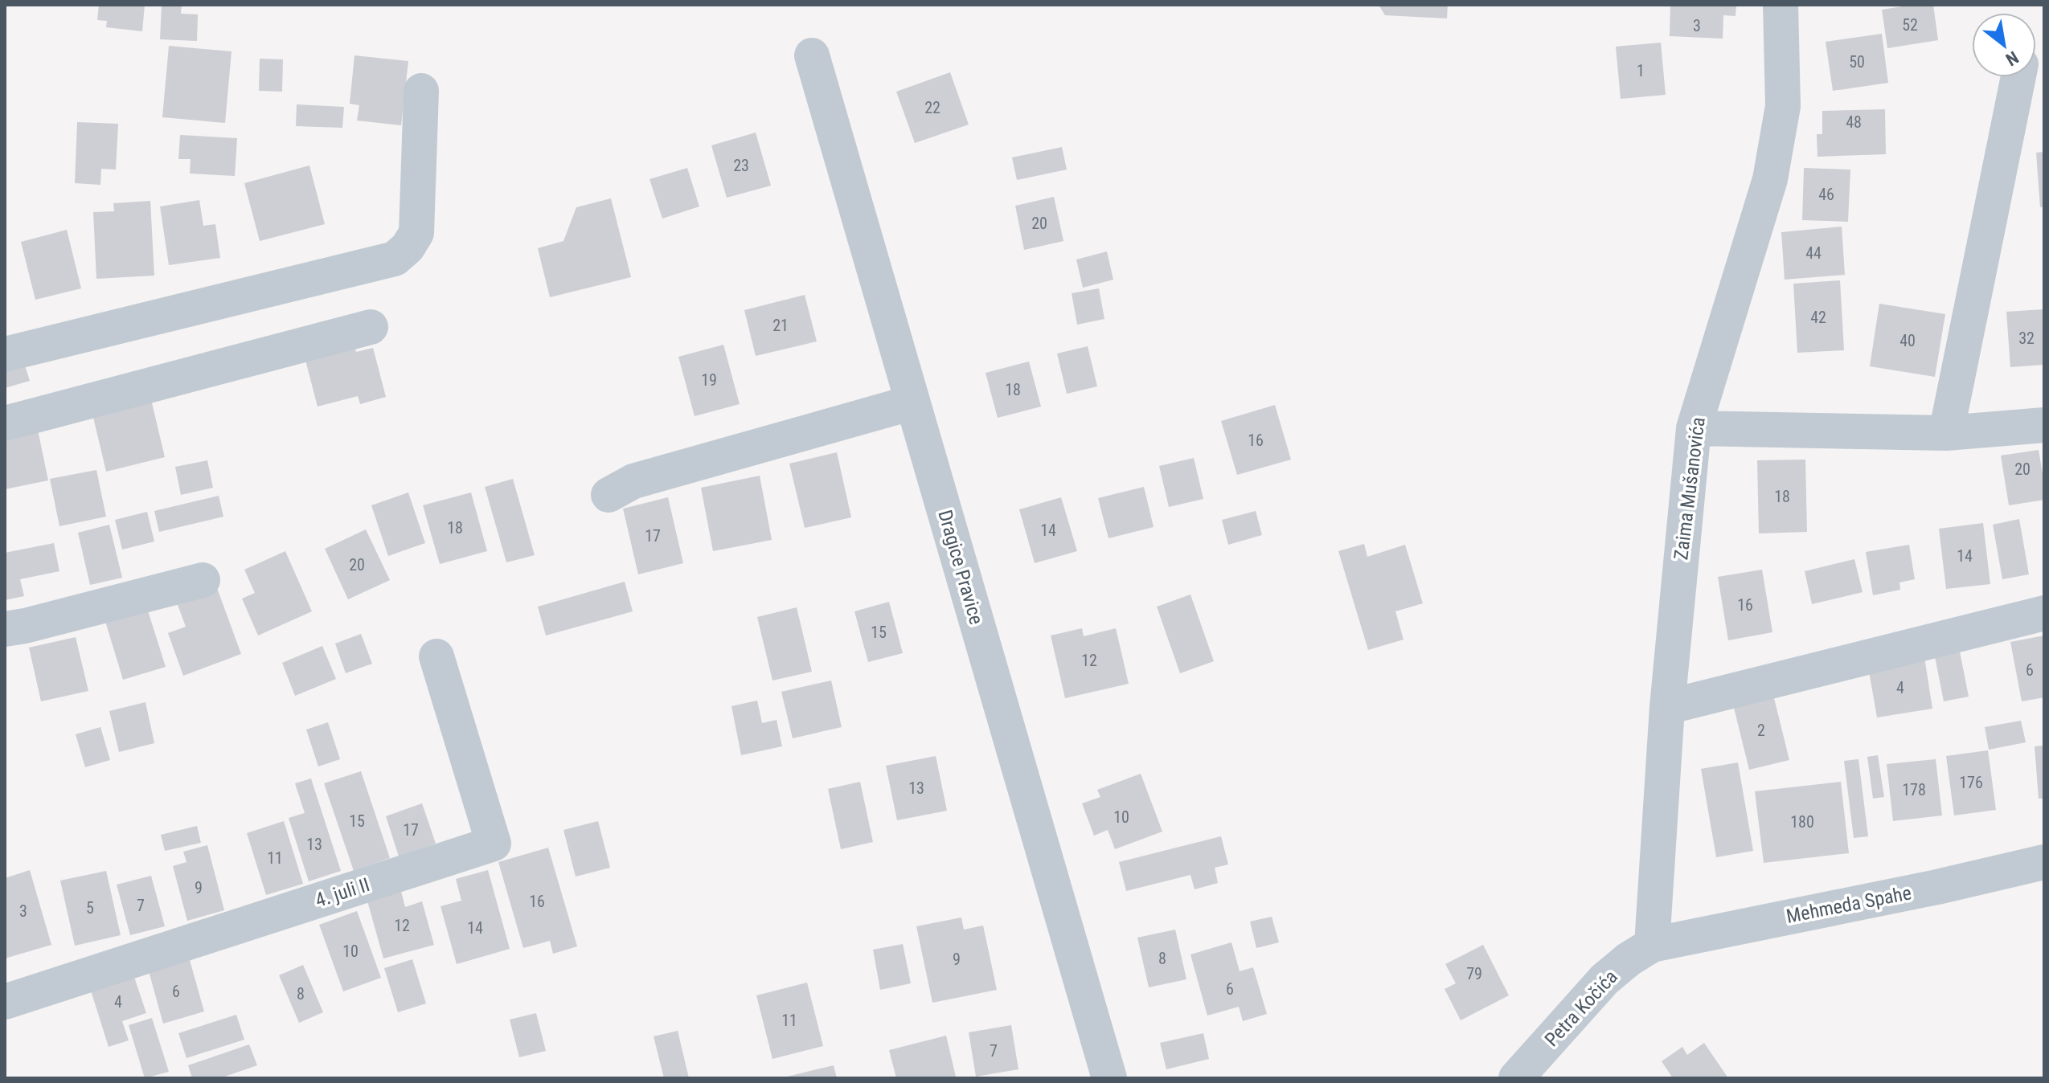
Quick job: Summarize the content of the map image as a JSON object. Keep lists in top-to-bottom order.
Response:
{
  "streets": {
    "street": [
      "Zaima Mušanovića",
      "Dragice Pravice",
      "4. juli II",
      "Mehmeda Spahe",
      "Petra Kočića"
    ]
  },
  "crossings": [
    ["Zaima Mušanovića", "Mehmeda Spahe"],
    ["Zaima Mušanovića", "Petra Kočića"],
    ["Mehmeda Spahe", "Petra Kočića"]
  ],
  "house_numbers": [
    "52",
    "3",
    "50",
    "1",
    "22",
    "48",
    "23",
    "46",
    "20",
    "44",
    "42",
    "21",
    "32",
    "40",
    "19",
    "18",
    "16",
    "20",
    "18",
    "18",
    "14",
    "17",
    "14",
    "20",
    "16",
    "15",
    "12",
    "6",
    "4",
    "2",
    "176",
    "13",
    "178",
    "10",
    "15",
    "180",
    "17",
    "13",
    "11",
    "9",
    "16",
    "7",
    "5",
    "3",
    "12",
    "14",
    "10",
    "8",
    "9",
    "79",
    "6",
    "6",
    "8",
    "4",
    "11",
    "7"
  ],
  "north": "bottom right"
}
